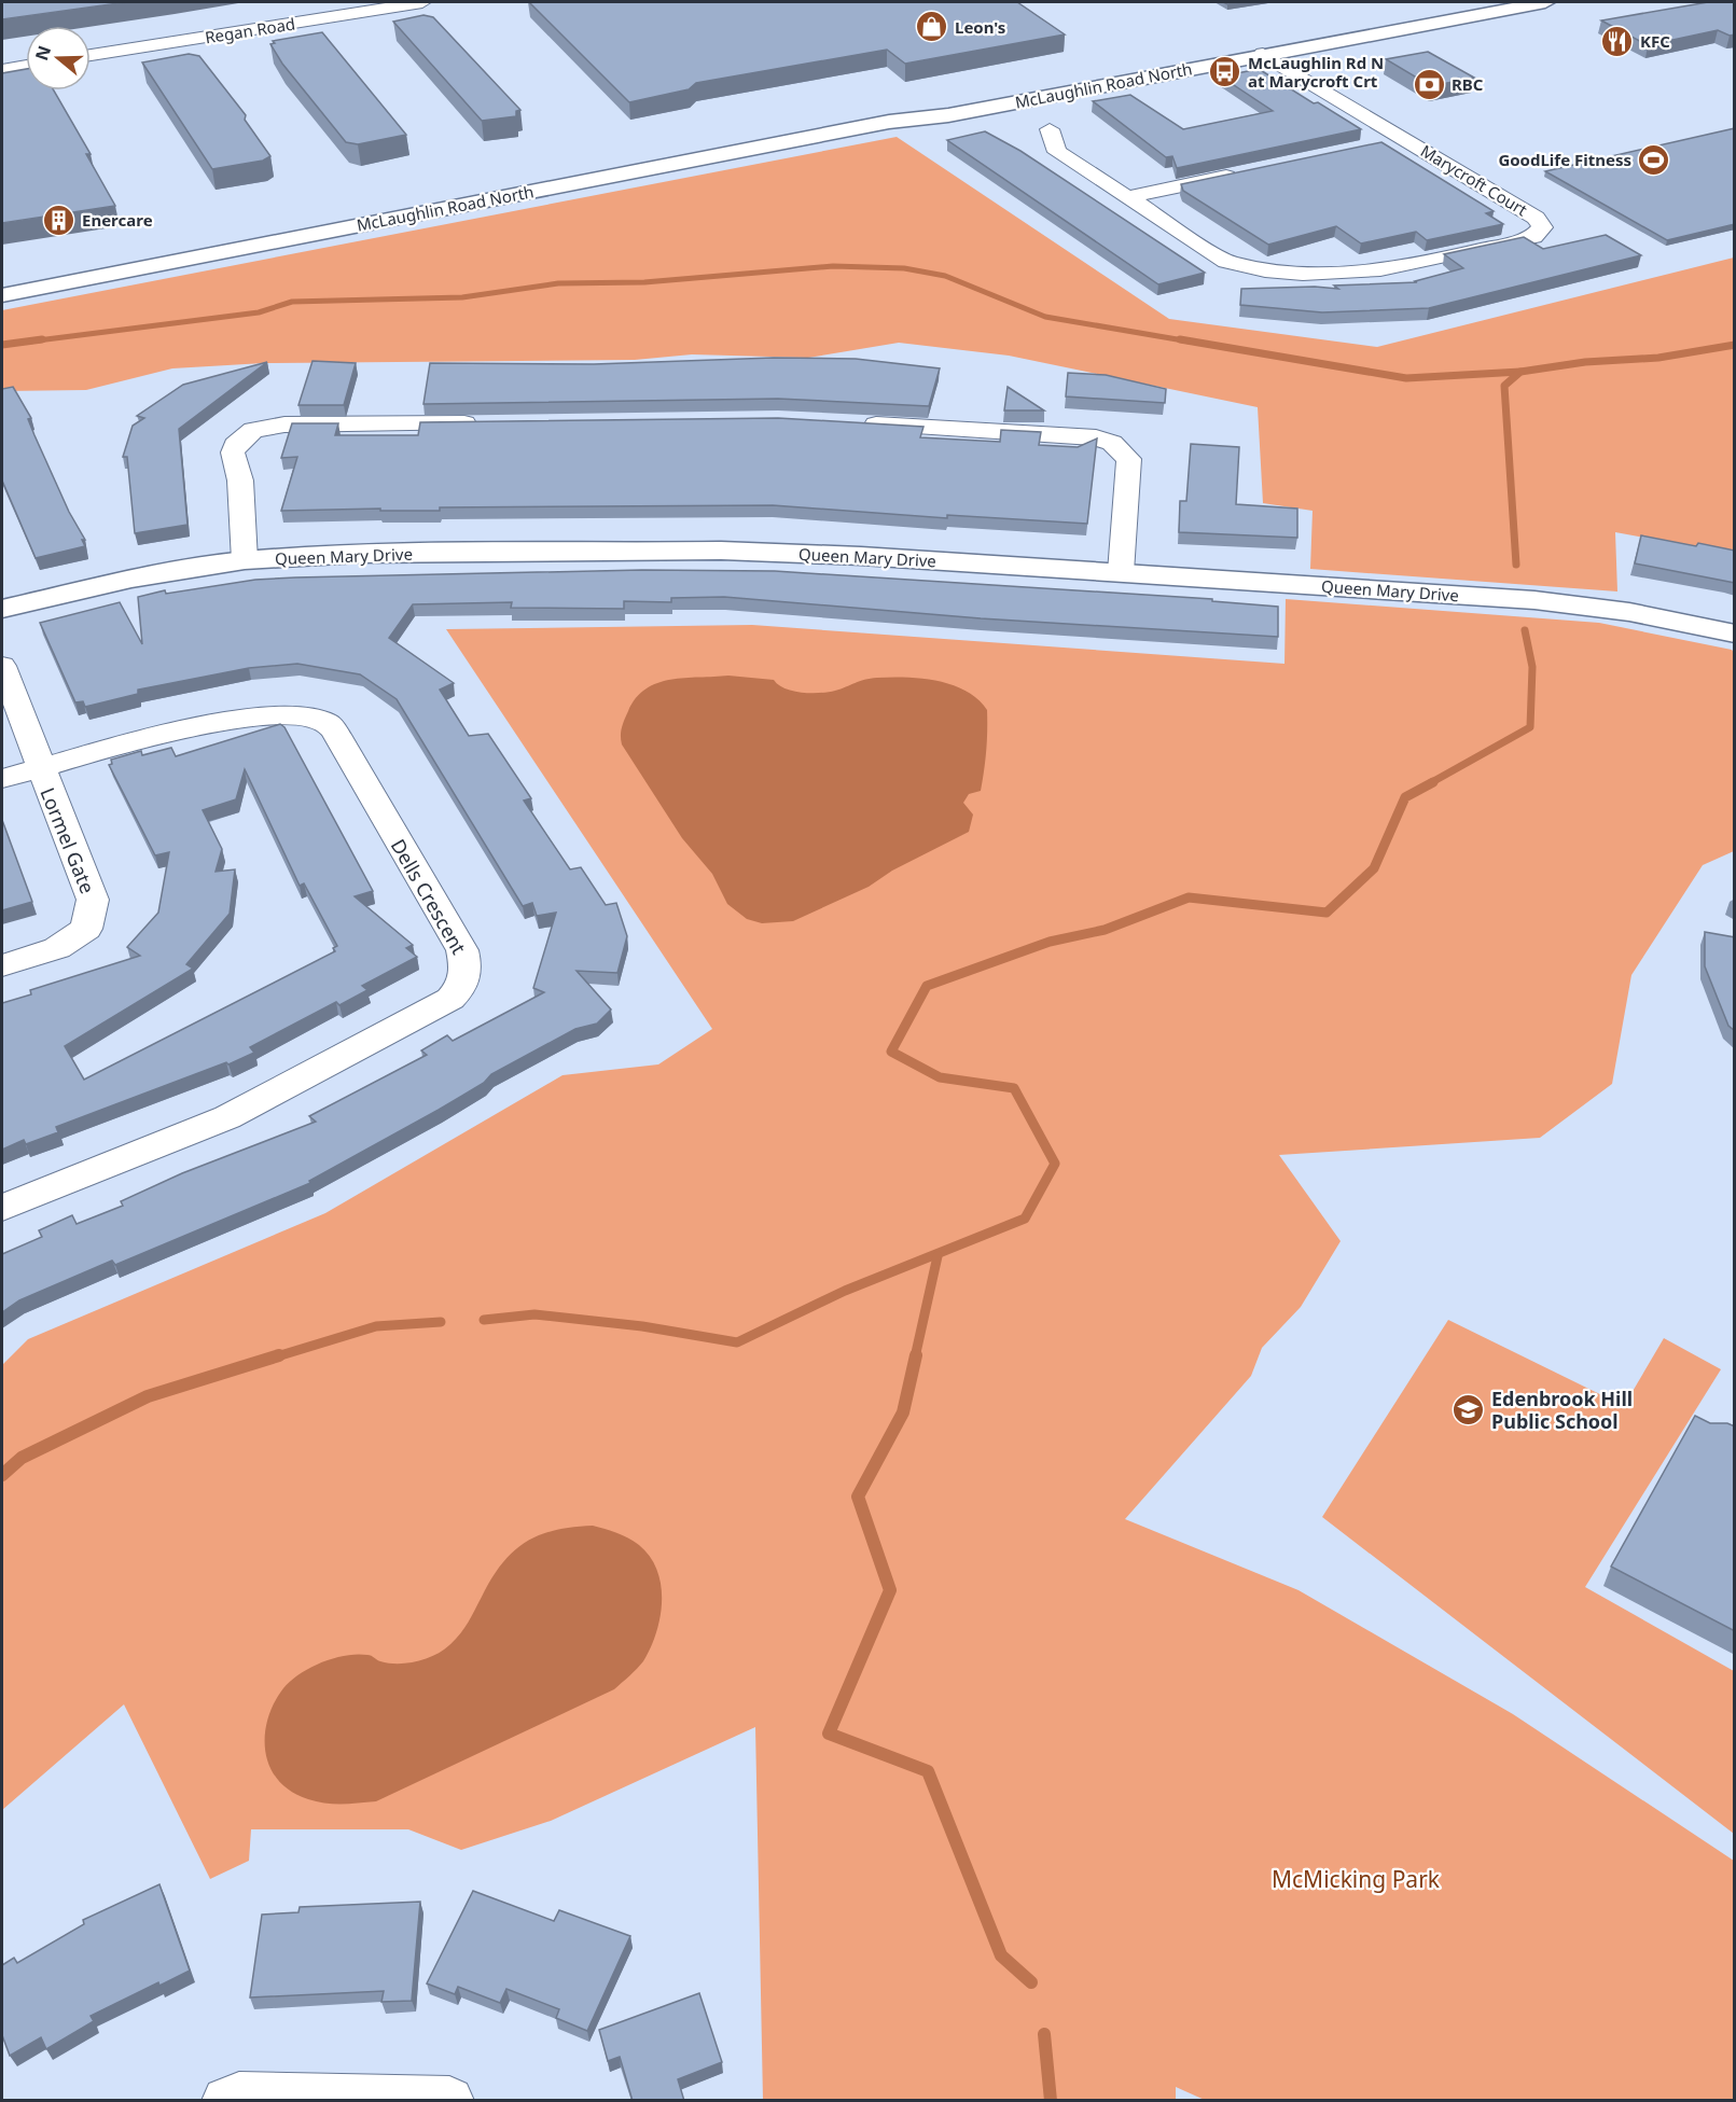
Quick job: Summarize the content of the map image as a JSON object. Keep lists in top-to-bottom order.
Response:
{
  "streets": {
    "main road": ["McLaughlin Road North", "Queen Mary Drive"],
    "street": [
      "Regan Road",
      "Marycroft Court",
      "Lormel Gate",
      "Dells Crescent"
    ]
  },
  "crossings": [
    ["McLaughlin Road North", "Marycroft Court"],
    ["Lormel Gate", "Dells Crescent"]
  ],
  "parks": ["McMicking Park"],
  "places": {
    "shop": ["Leon's"],
    "restaurant": ["KFC"],
    "bus stop": ["McLaughlin Rd N at Marycroft Crt"],
    "bank": ["RBC"],
    "sports": ["GoodLife Fitness"],
    "building": ["Enercare"],
    "school or university": ["Edenbrook Hill Public School"]
  },
  "north": "left"
}
